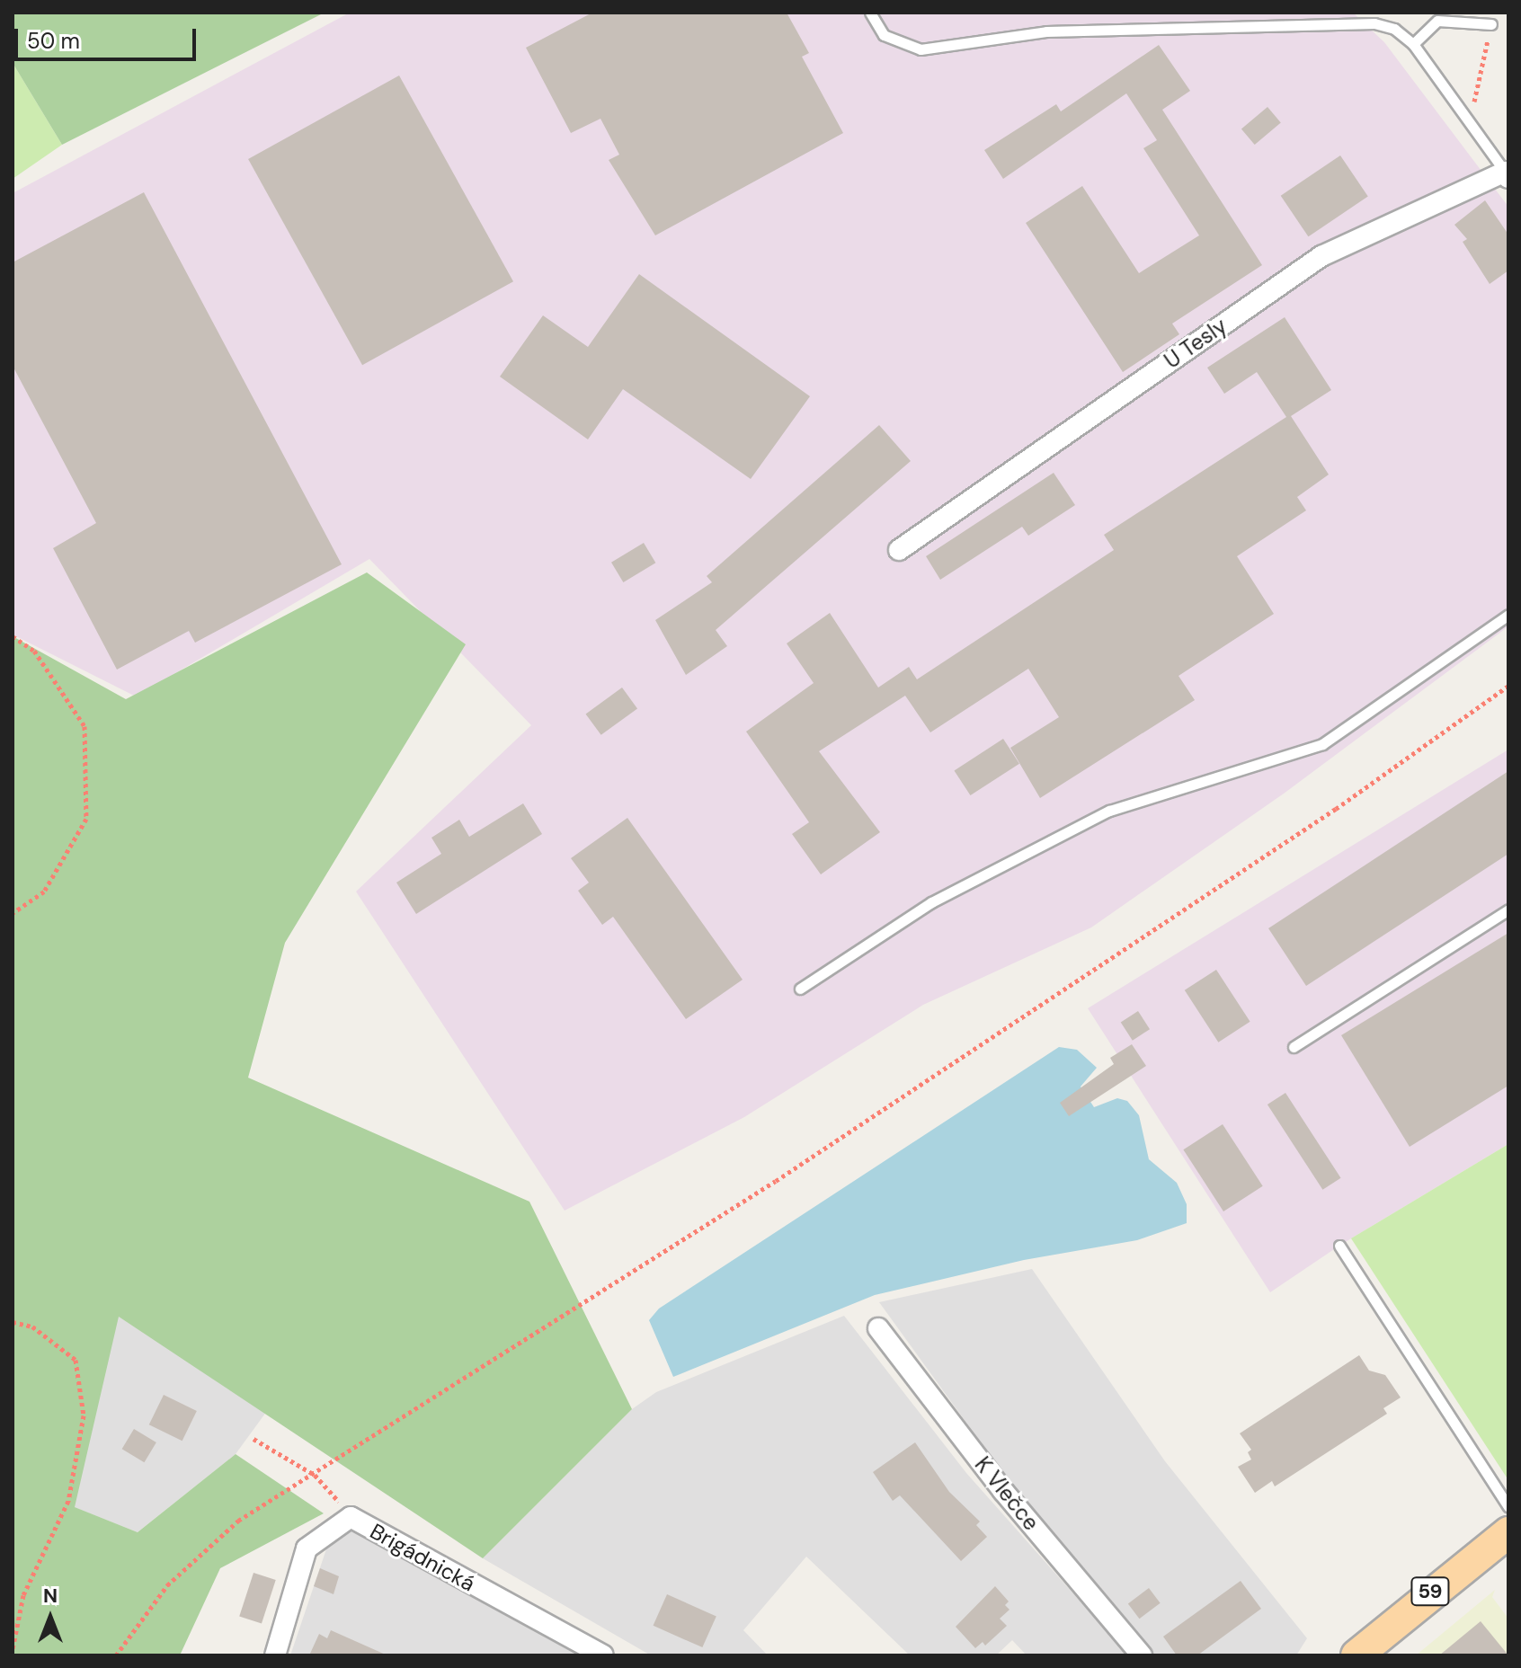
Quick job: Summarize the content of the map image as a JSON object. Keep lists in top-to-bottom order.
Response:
{
  "streets": {
    "main road": ["59"],
    "street": ["U Tesly", "K Vlečce", "Brigádnická"]
  },
  "scale_bar": "50 m",
  "north": "top"
}
